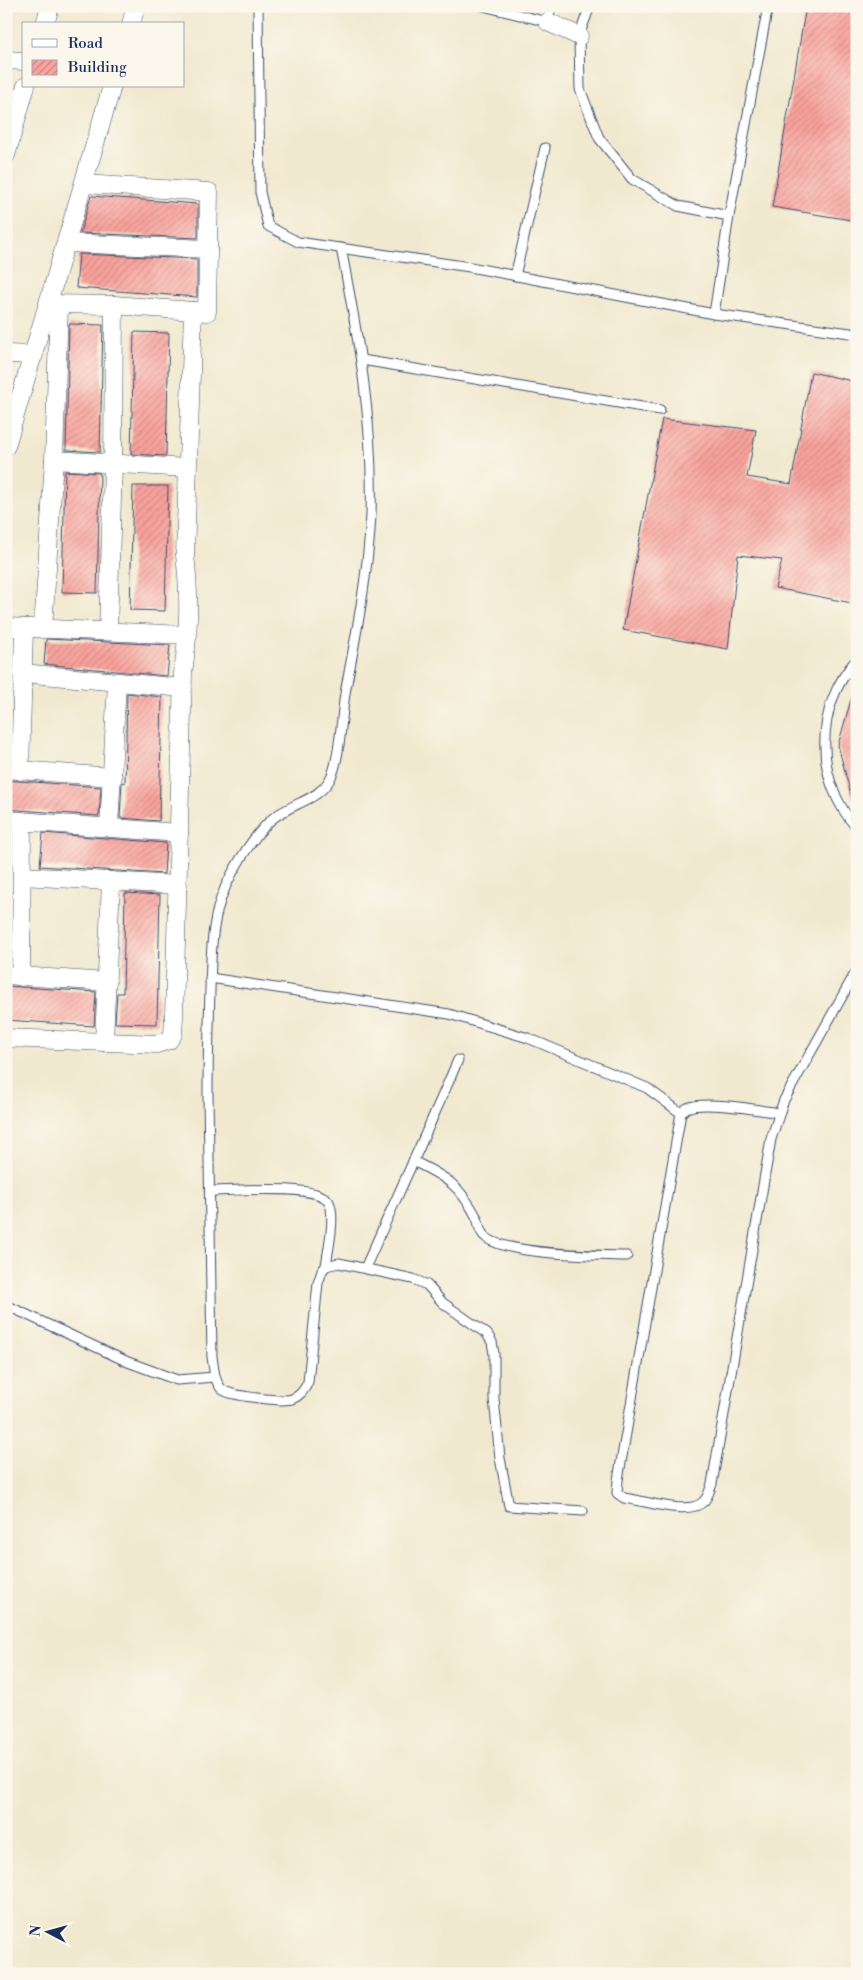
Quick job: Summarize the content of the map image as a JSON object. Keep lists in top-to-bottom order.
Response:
{
  "legend": ["Road", "Building"],
  "north": "left"
}
